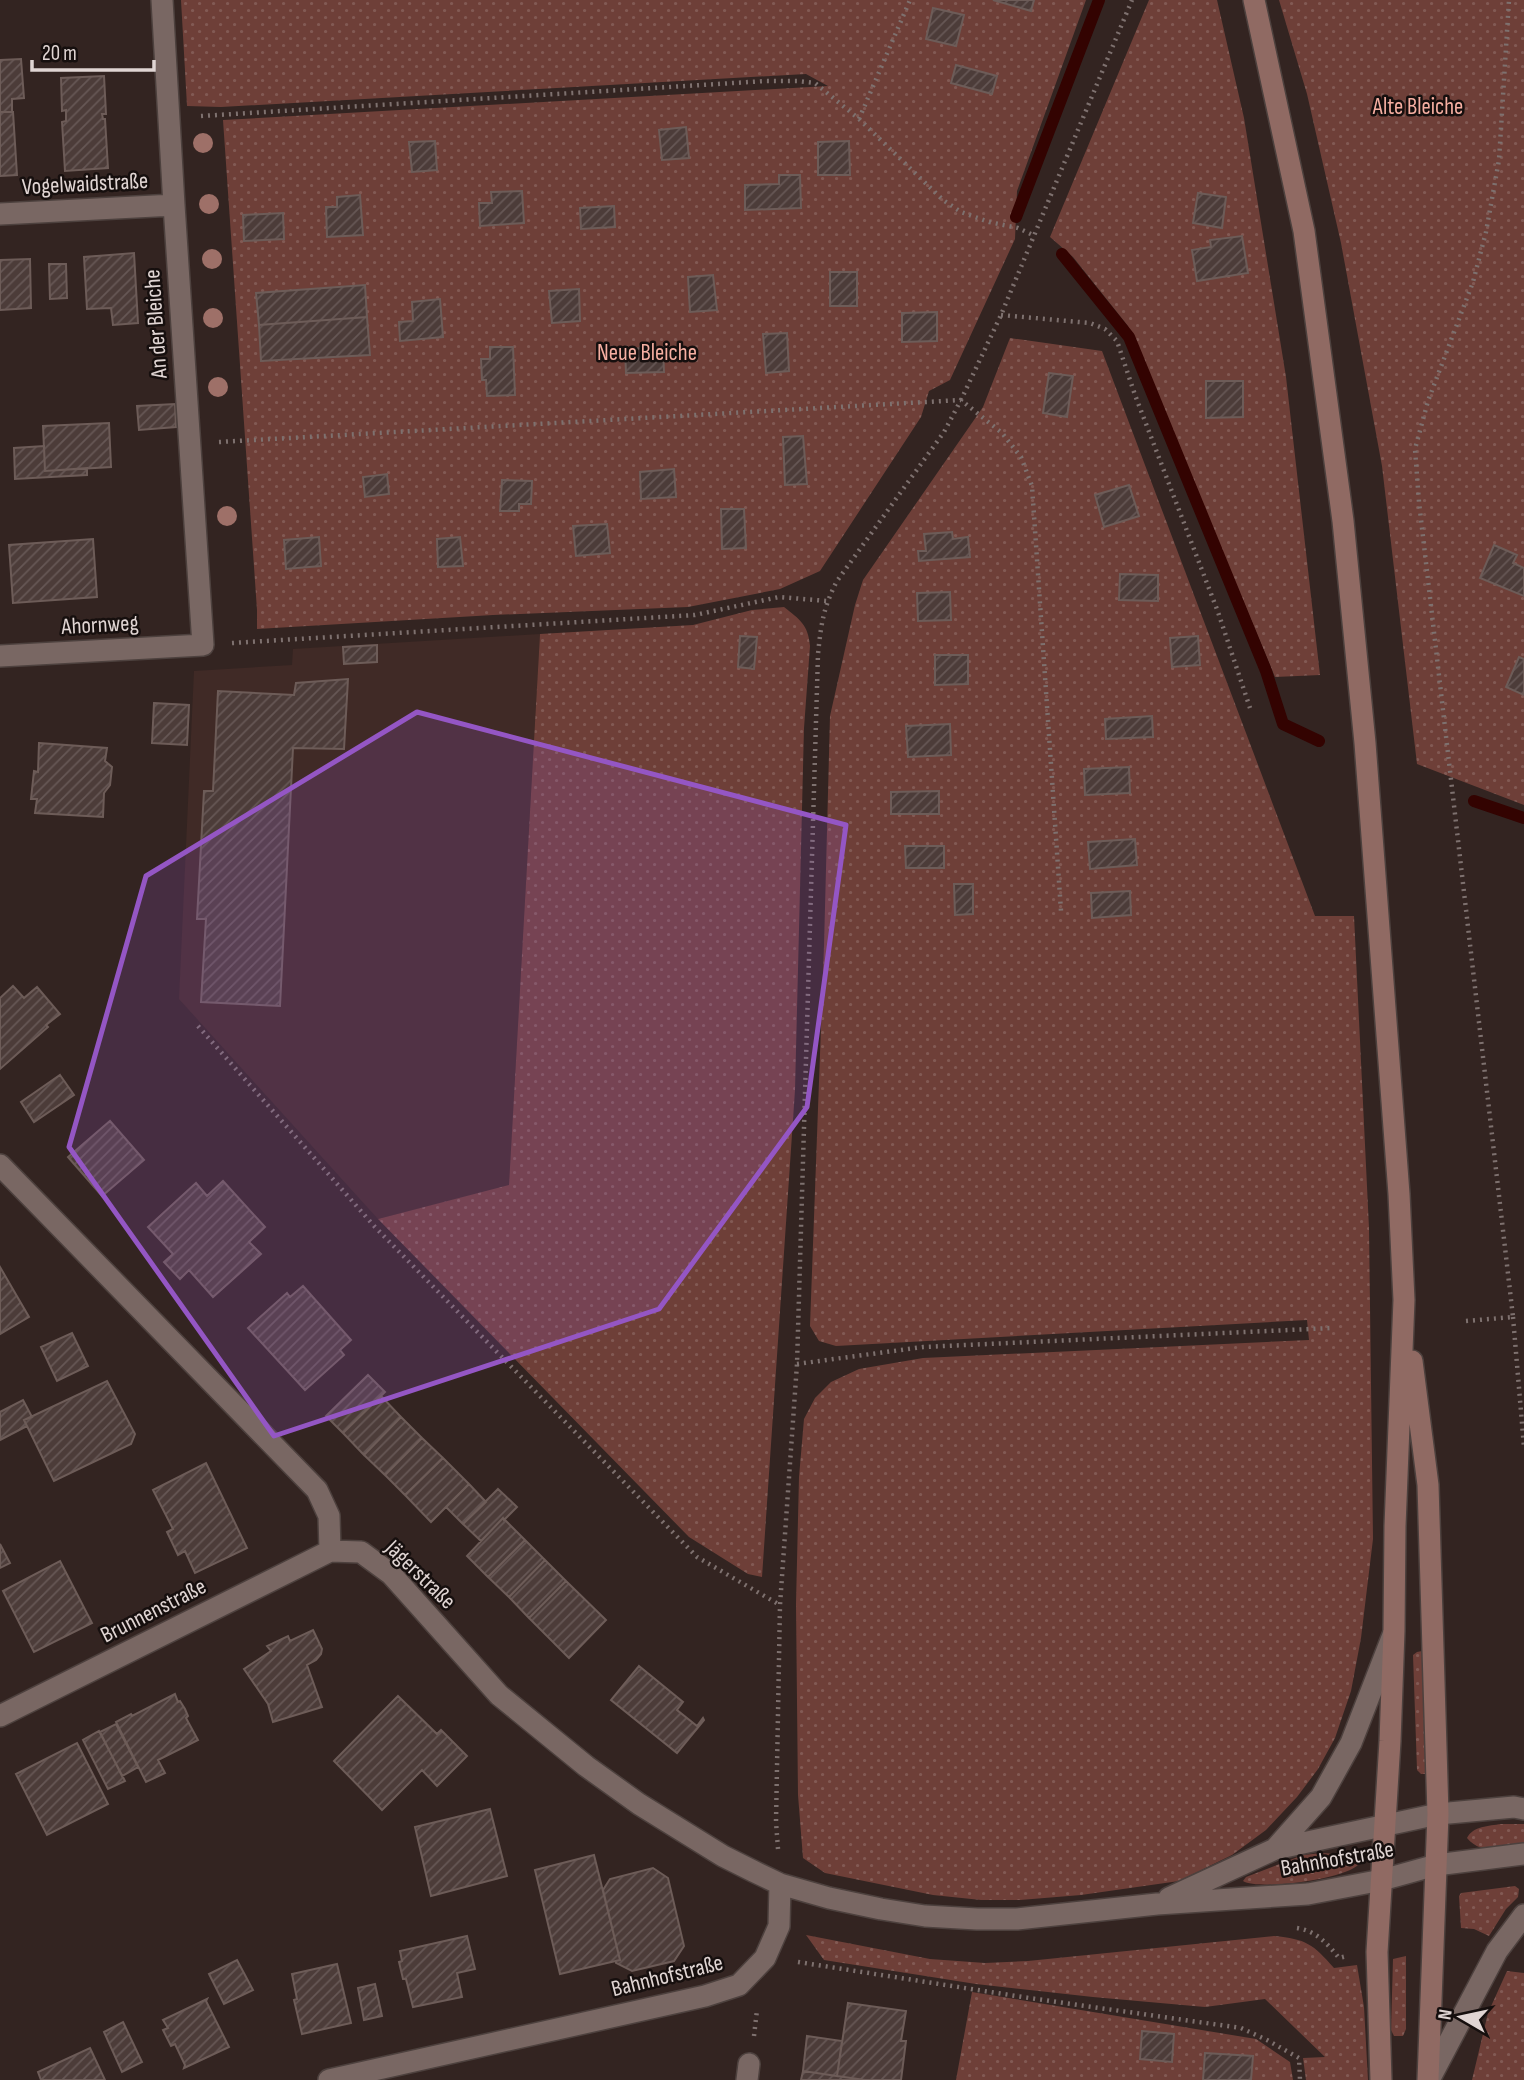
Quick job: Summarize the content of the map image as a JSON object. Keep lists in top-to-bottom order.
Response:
{
  "streets": {
    "street": [
      "Vogelwaidstraße",
      "An der Bleiche",
      "Ahornweg",
      "Jägerstraße",
      "Brunnenstraße",
      "Bahnhofstraße"
    ]
  },
  "crossings": [
    ["Vogelwaidstraße", "An der Bleiche"],
    ["An der Bleiche", "Ahornweg"],
    ["Jägerstraße", "Brunnenstraße"],
    ["Jägerstraße", "Bahnhofstraße"]
  ],
  "parks": ["Alte Bleiche", "Neue Bleiche"],
  "scale_bar": "20 m",
  "north": "left"
}
